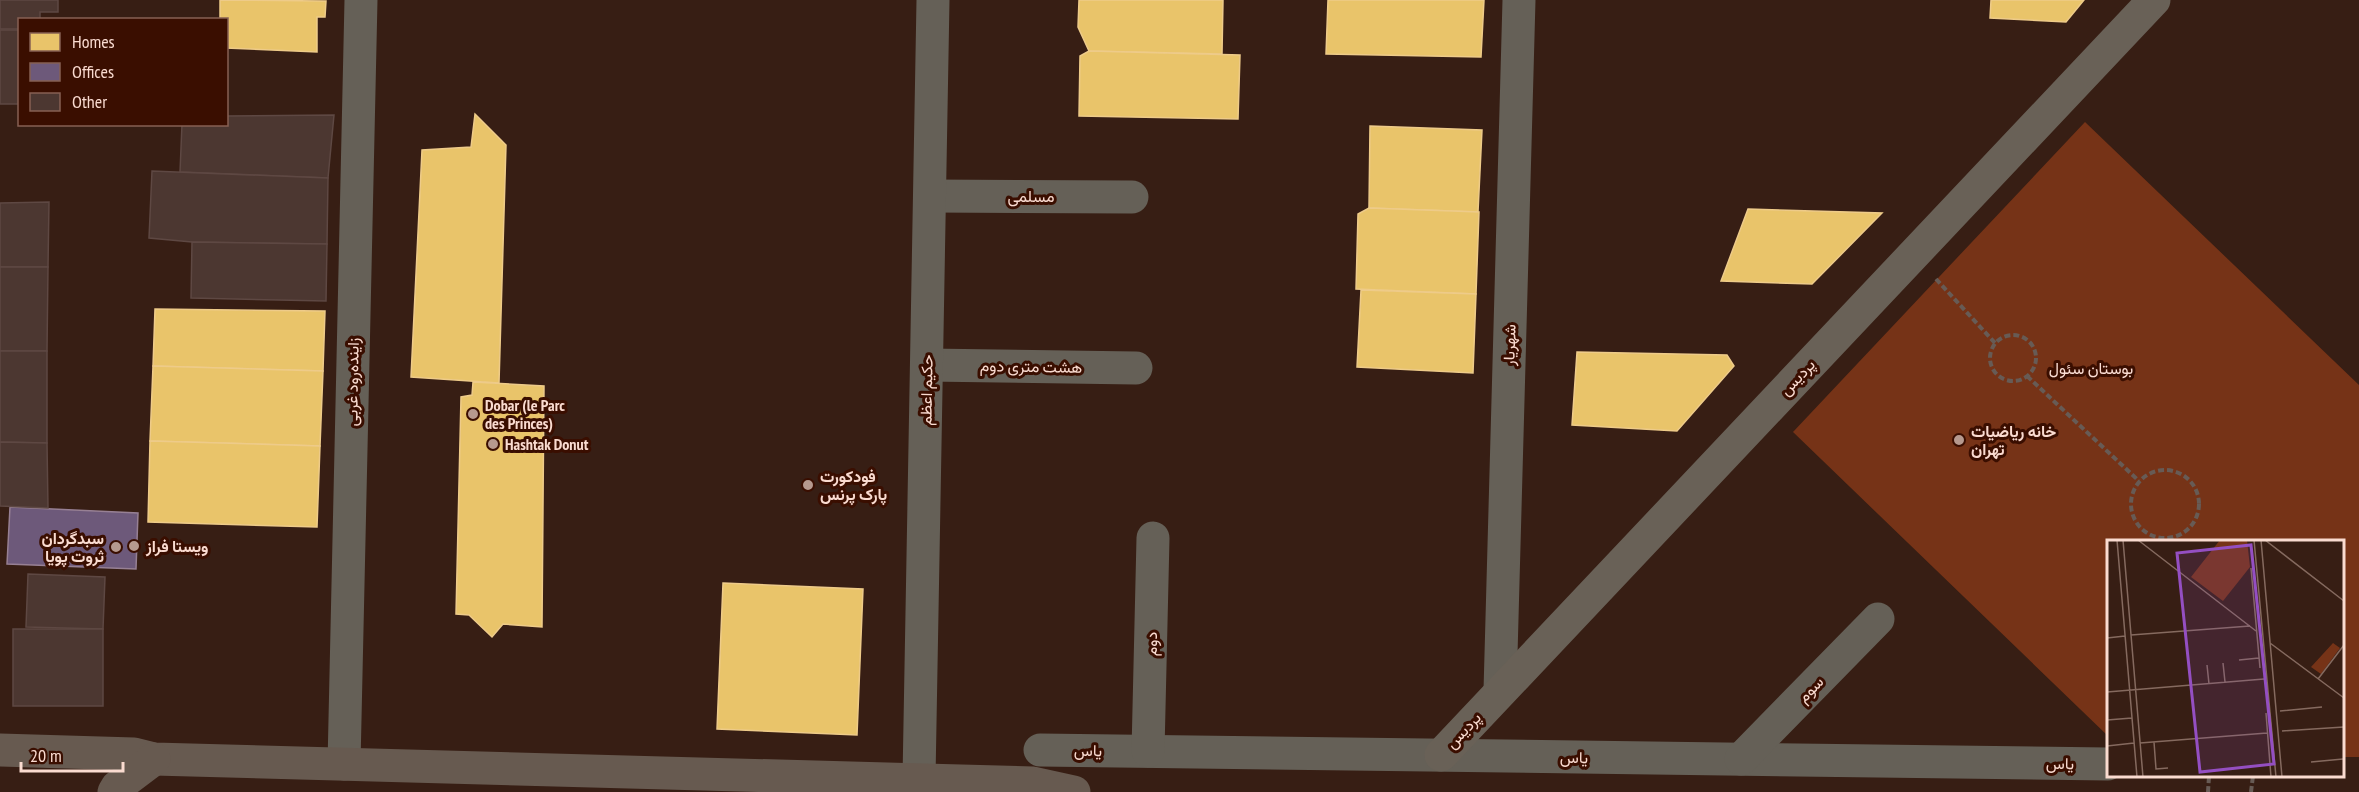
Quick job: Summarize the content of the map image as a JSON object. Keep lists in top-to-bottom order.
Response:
{
  "streets": {
    "main road": ["پردیس"],
    "street": [
      "مسلمی",
      "شهریار",
      "هشت متری دوم",
      "زاینده‌رود غربی",
      "حکیم اعظم",
      "دوم",
      "سوم",
      "یاس"
    ]
  },
  "crossings": [
    ["مسلمی", "حکیم اعظم"],
    ["شهریار", "پردیس"],
    ["هشت متری دوم", "حکیم اعظم"],
    ["پردیس", "یاس"],
    ["دوم", "یاس"],
    ["سوم", "یاس"]
  ],
  "parks": ["بوستان سئول"],
  "places": [
    "Dobar (le Parc des Princes)",
    "خانه ریاضیات تهران",
    "Hashtak Donut",
    "فودکورت پارک پرنس",
    "ویستا فراز",
    "سبدگردان ثروت پویا"
  ],
  "legend": ["Homes", "Offices", "Other"],
  "scale_bar": "20 m"
}
